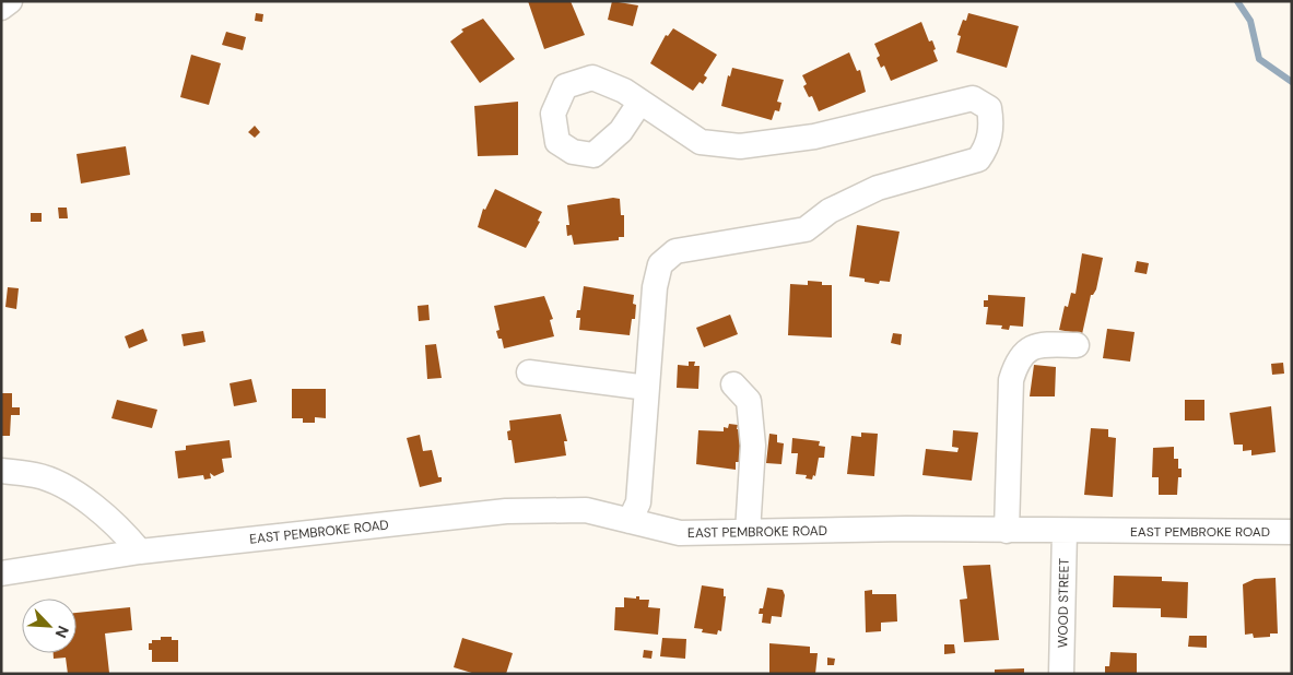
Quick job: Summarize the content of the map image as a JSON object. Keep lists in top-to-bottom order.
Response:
{
  "streets": {
    "street": ["EAST PEMBROKE ROAD", "WOOD STREET"]
  },
  "crossings": [
    ["EAST PEMBROKE ROAD", "WOOD STREET"]
  ],
  "north": "bottom right"
}
